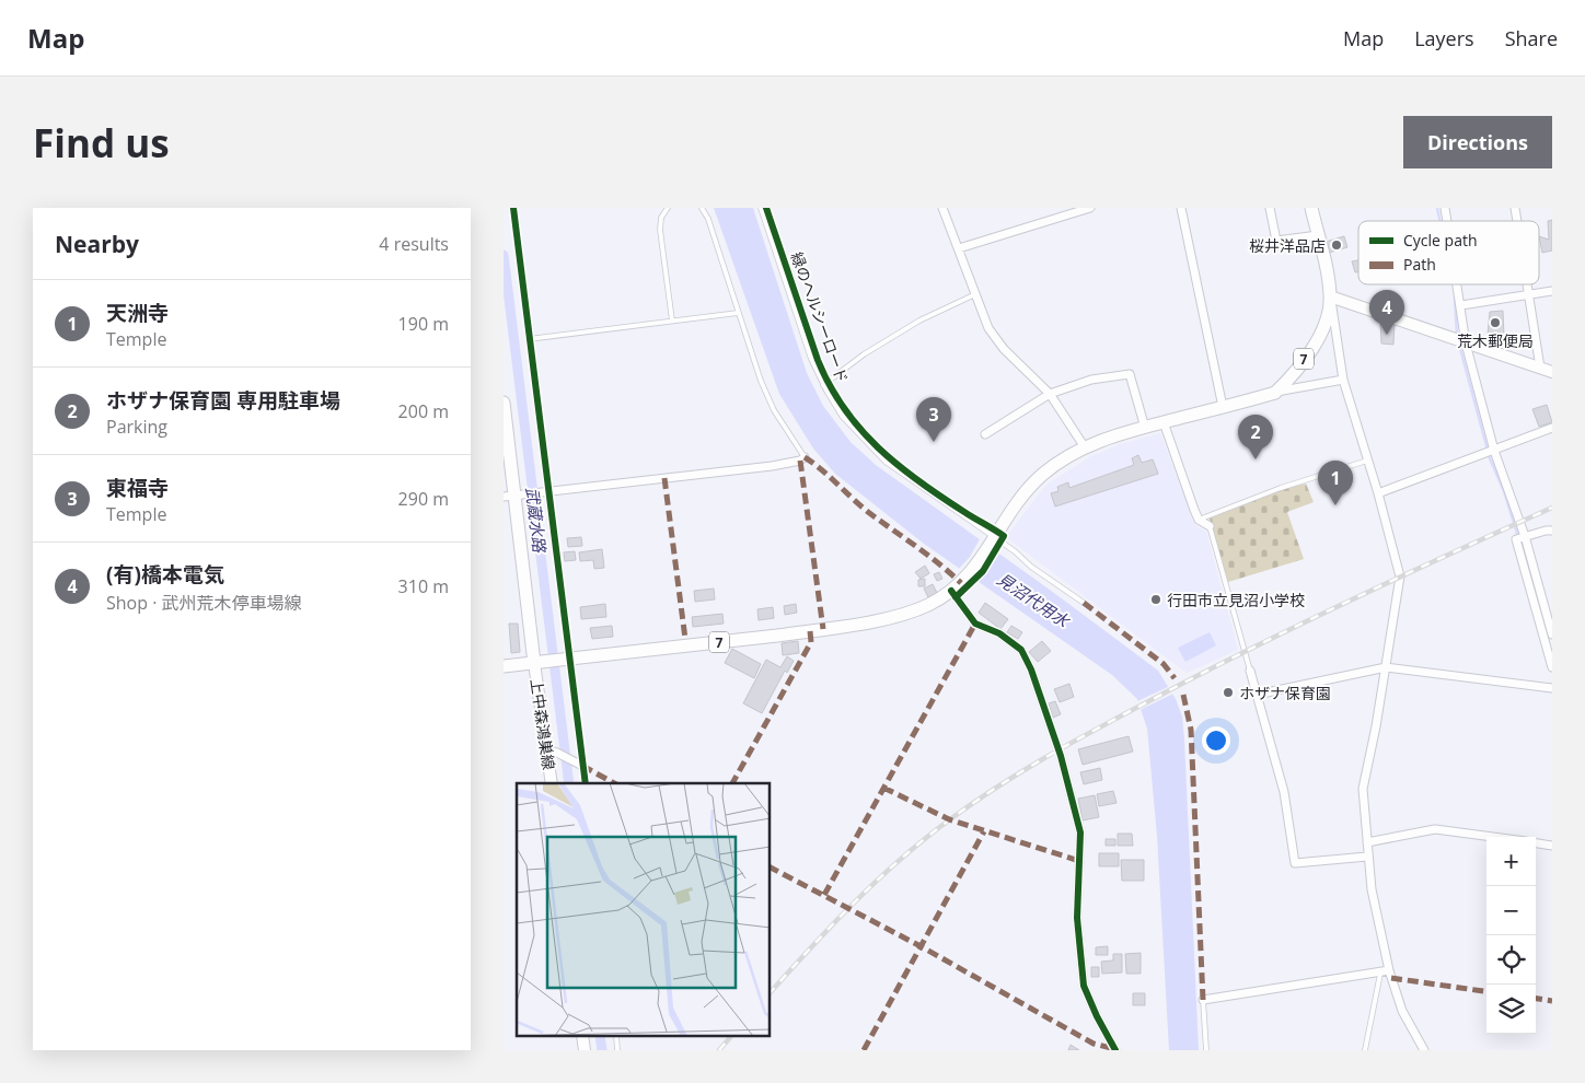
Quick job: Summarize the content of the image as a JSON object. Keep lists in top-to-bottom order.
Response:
{
  "streets": {
    "main road": ["7", "上中森鴻巣線"],
    "cycle path": ["緑のヘルシーロード"]
  },
  "crossings": [
    ["7", "上中森鴻巣線"]
  ],
  "water": ["武蔵水路", "見沼代用水"],
  "places": [
    "桜井洋品店",
    "荒木郵便局",
    "行田市立見沼小学校",
    "ホザナ保育園"
  ],
  "legend": ["Cycle path", "Path"],
  "page": {
    "header": "Map",
    "nav": ["Map", "Layers", "Share"],
    "buttons": "Directions",
    "title": "Find us",
    "heading": ["Nearby", "4 results"],
    "list": [
      {
        "mark": "1",
        "name": "天洲寺",
        "note": "Temple",
        "value": "190 m"
      },
      {
        "mark": "2",
        "name": "ホザナ保育園 専用駐車場",
        "note": "Parking",
        "value": "200 m"
      },
      {
        "mark": "3",
        "name": "東福寺",
        "note": "Temple",
        "value": "290 m"
      },
      {
        "mark": "4",
        "name": "(有)橋本電気",
        "note": "Shop · 武州荒木停車場線",
        "value": "310 m"
      }
    ],
    "pins": [
      "4",
      "3",
      "2",
      "1"
    ],
    "map_buttons": ["+", "−"]
  }
}
